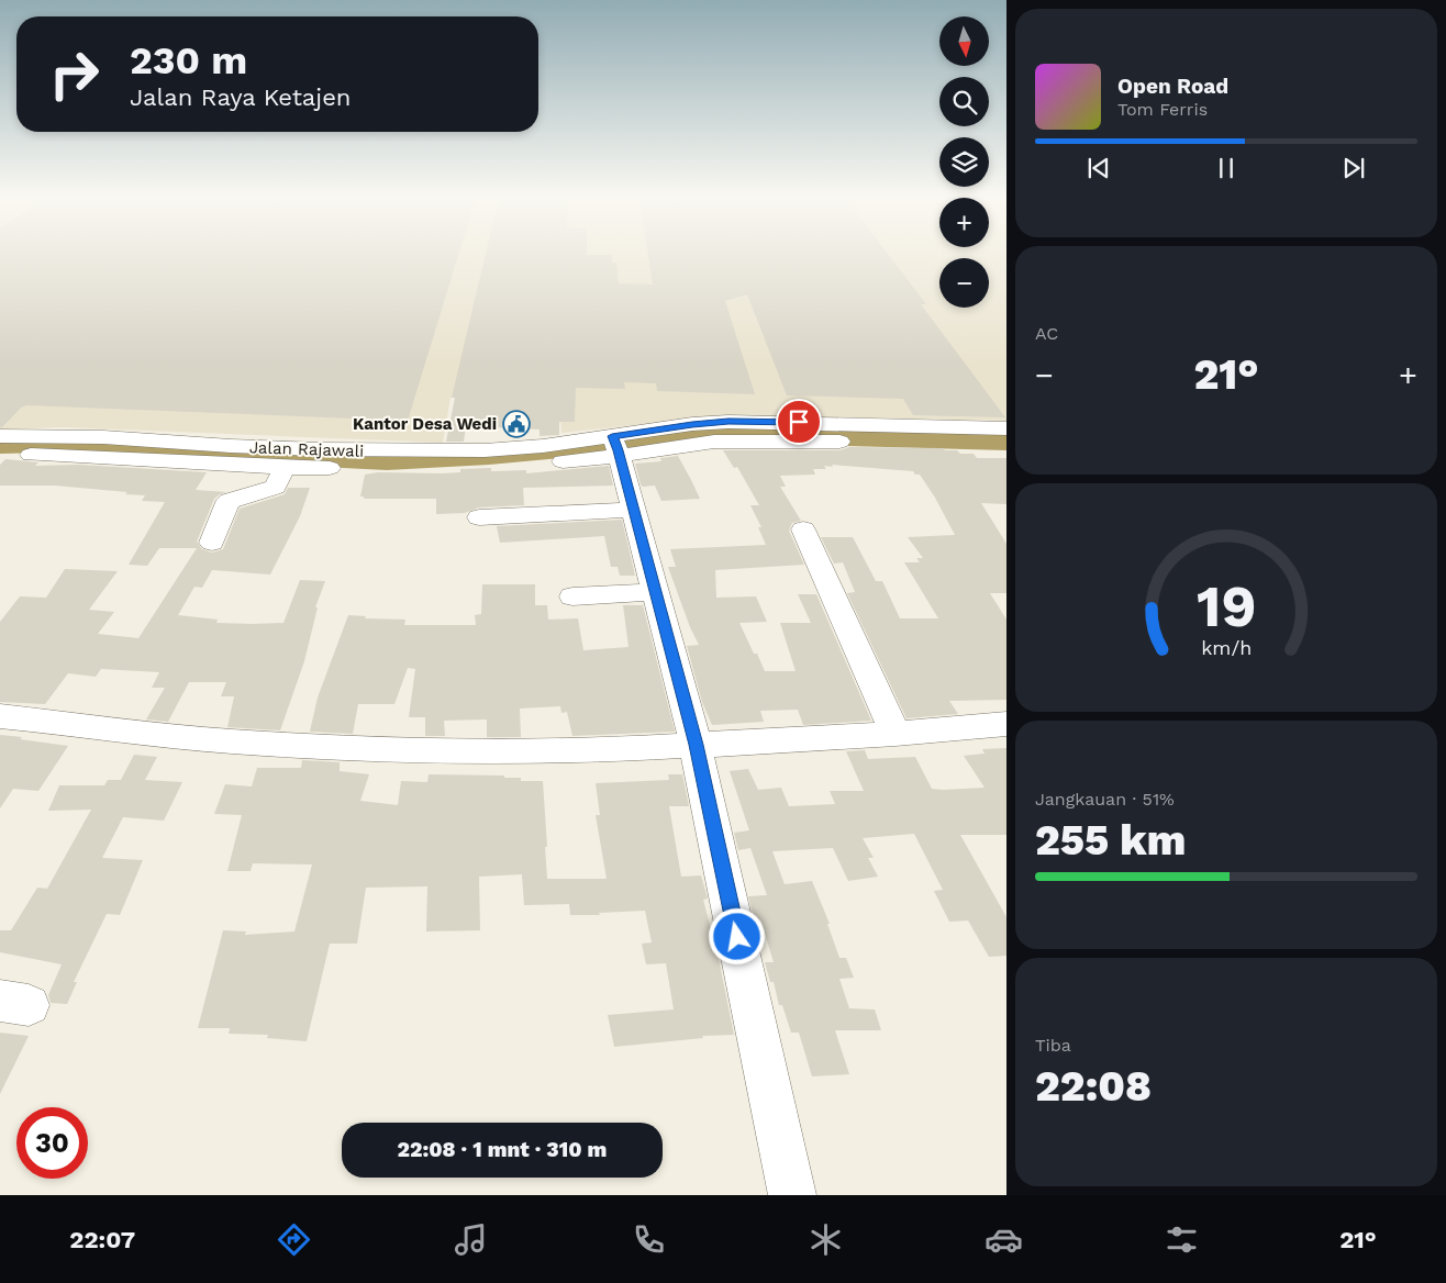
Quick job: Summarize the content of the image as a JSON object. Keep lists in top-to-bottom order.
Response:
{
  "streets": {
    "street": ["Jalan Rajawali"]
  },
  "places": {
    "public building": ["Kantor Desa Wedi"]
  },
  "north": "bottom",
  "page": {
    "map_buttons": ["+", "−"],
    "turn": ["230 m", "Jalan Raya Ketajen"],
    "song": ["Open Road", "Tom Ferris"],
    "tile": [
      "AC",
      ["Jangkauan · 51%", "255 km"],
      ["Tiba", "22:08"]
    ],
    "heat": ["−", "21°", "+"],
    "limit": "30",
    "trip": "22:08 · 1 mnt · 310 m",
    "tabs": ["22:07", "21°"],
    "gauge": ["19", "km/h"]
  }
}
